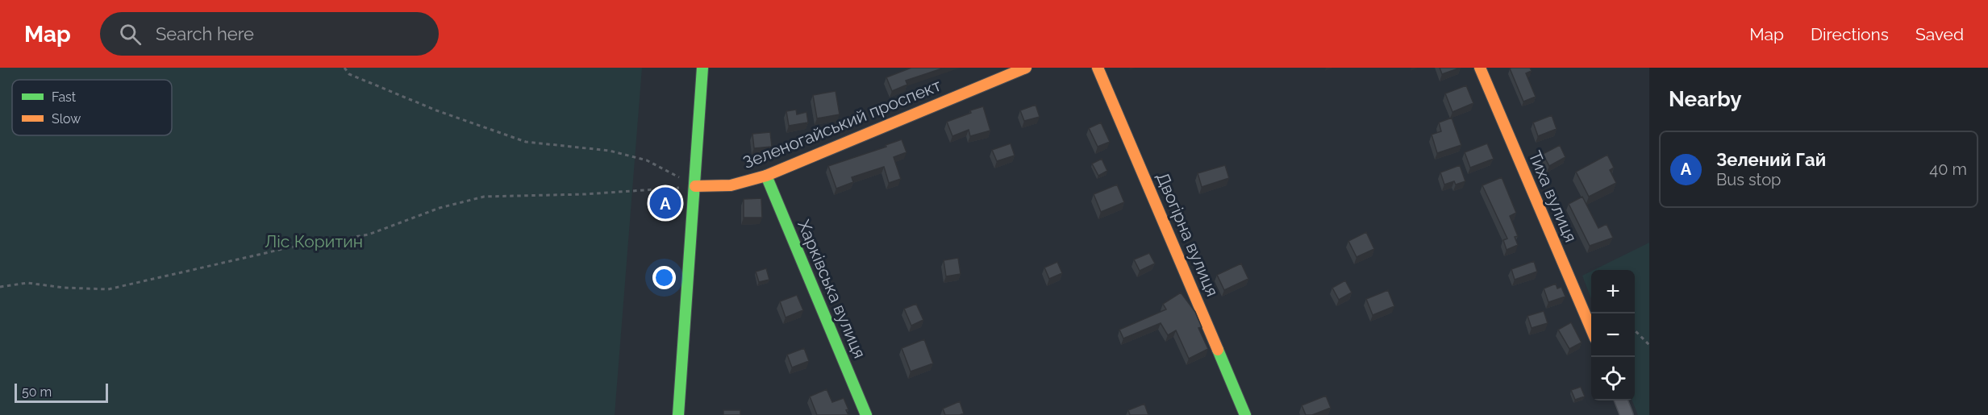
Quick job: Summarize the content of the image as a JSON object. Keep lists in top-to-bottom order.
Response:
{
  "streets": {
    "main road": [
      "Зеленогайський проспект",
      "Тиха вулиця",
      "Двогірна вулиця",
      "Харківська вулиця"
    ]
  },
  "crossings": [
    ["Зеленогайський проспект", "Харківська вулиця"]
  ],
  "parks": ["Ліс Коритин"],
  "legend": ["Fast", "Slow"],
  "scale_bar": "50 m",
  "page": {
    "header": "Map",
    "search": "Search here",
    "nav": ["Map", "Directions", "Saved"],
    "heading": "Nearby",
    "list": [
      {
        "mark": "A",
        "name": "Зелений Гай",
        "note": "Bus stop",
        "value": "40 m"
      }
    ],
    "pins": "A",
    "map_buttons": ["+", "−"],
    "scale": "50 m"
  }
}
